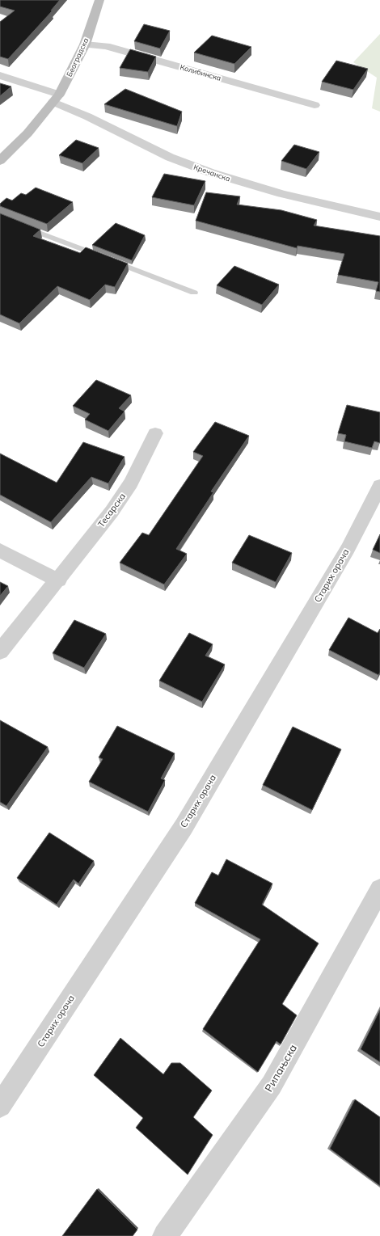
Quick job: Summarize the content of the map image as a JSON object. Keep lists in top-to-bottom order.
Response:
{
  "streets": {
    "main road": ["Београдска"],
    "street": [
      "Колибинска",
      "Кречанска",
      "Тесарска",
      "Старих орача",
      "Рипањска"
    ]
  },
  "crossings": [
    ["Београдска", "Колибинска"],
    ["Београдска", "Кречанска"]
  ]
}
